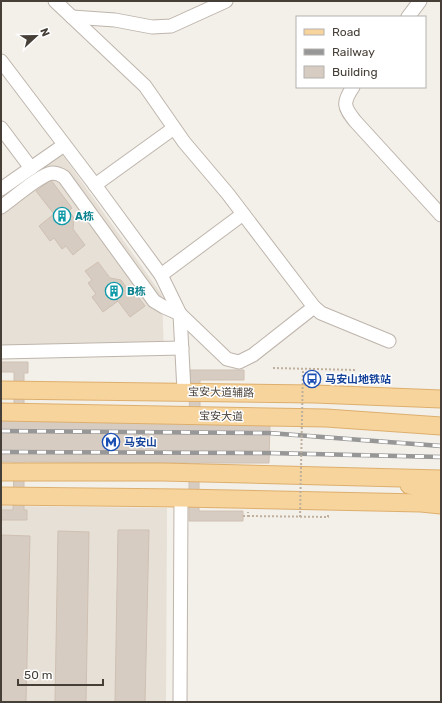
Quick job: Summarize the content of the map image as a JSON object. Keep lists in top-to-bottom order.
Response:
{
  "streets": {
    "main road": ["宝安大道辅路", "宝安大道"]
  },
  "places": {
    "building": ["A栋", "B栋"],
    "bus stop": ["马安山地铁站"],
    "metro station": ["马安山"]
  },
  "legend": ["Road", "Railway", "Building"],
  "scale_bar": "50 m",
  "north": "right"
}
